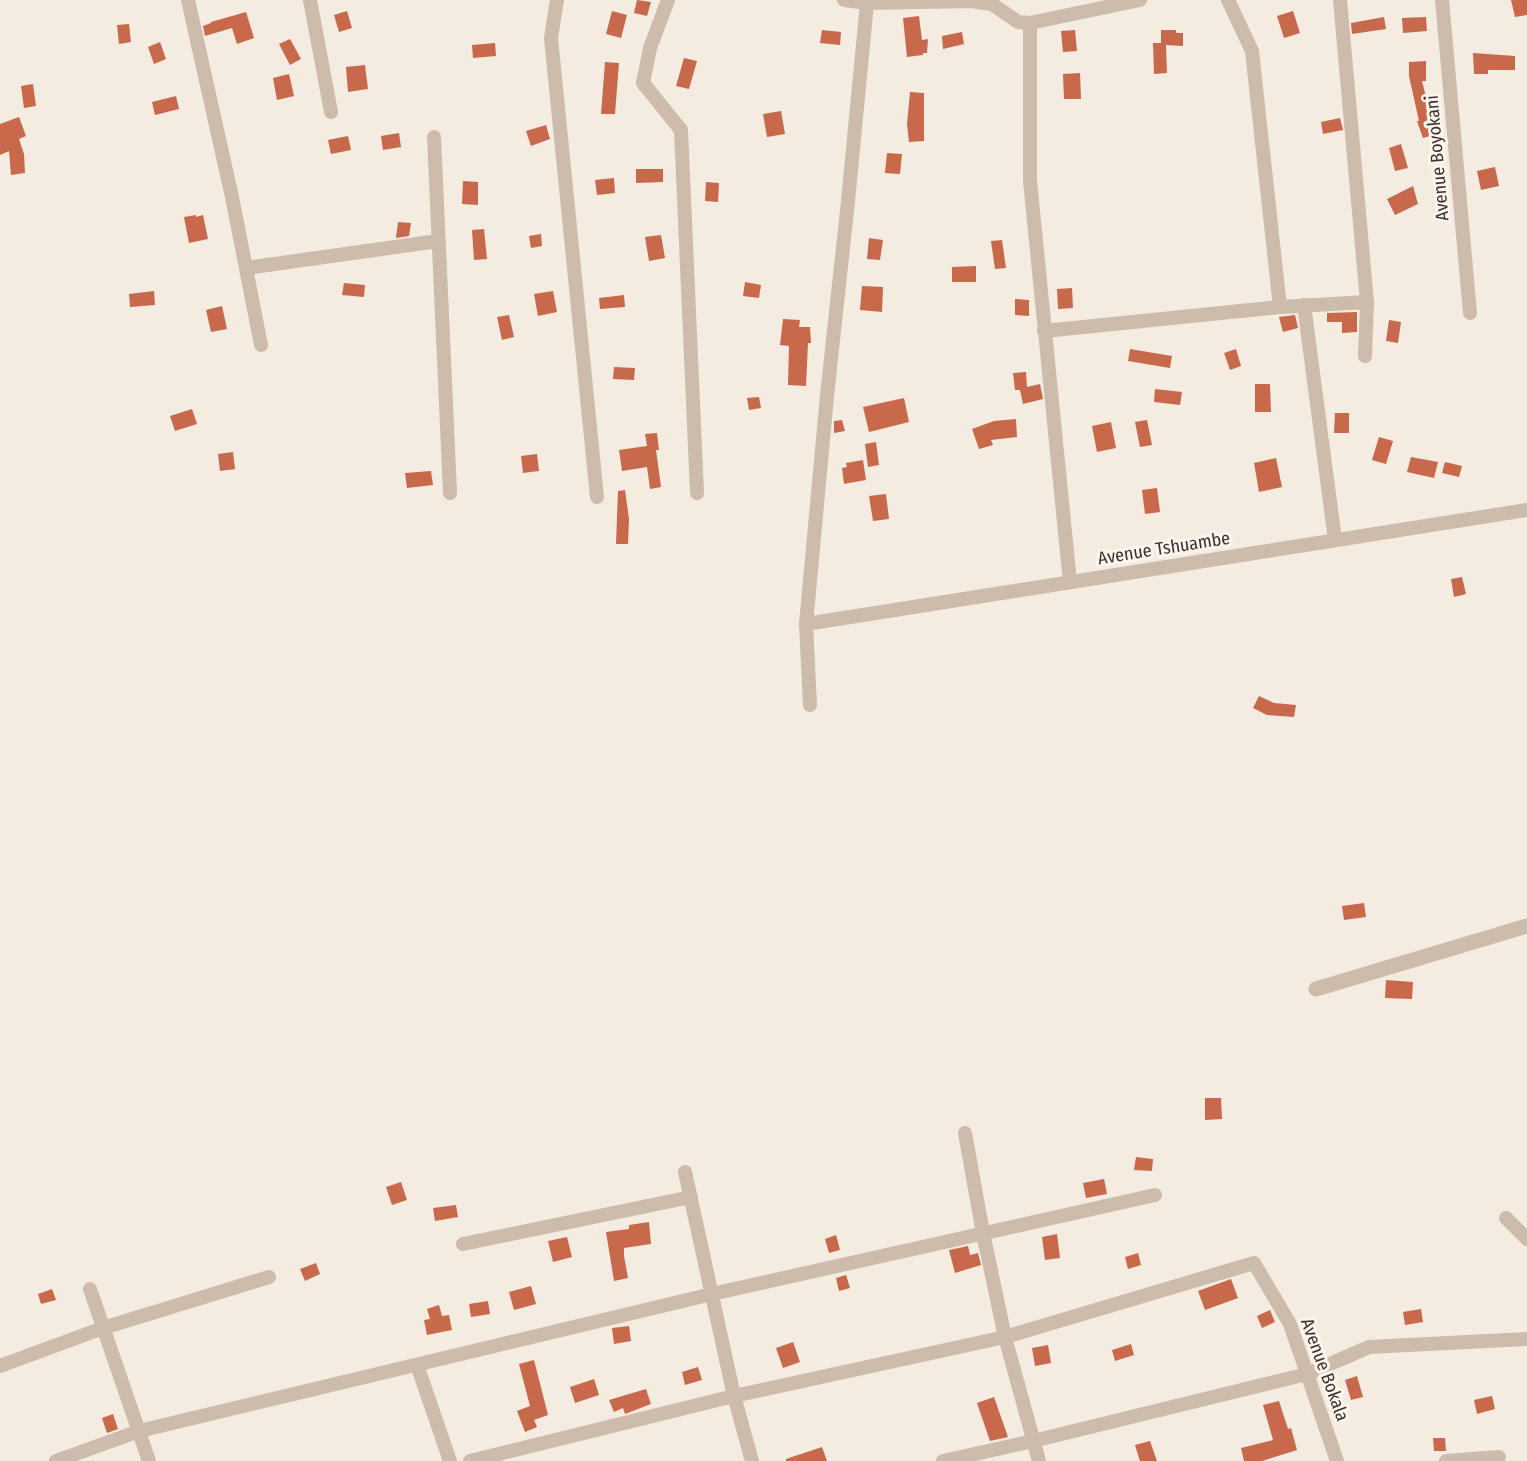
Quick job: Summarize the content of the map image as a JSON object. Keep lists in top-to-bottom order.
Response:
{
  "streets": {
    "street": ["Avenue Boyokani", "Avenue Tshuambe", "Avenue Bokala"]
  }
}
